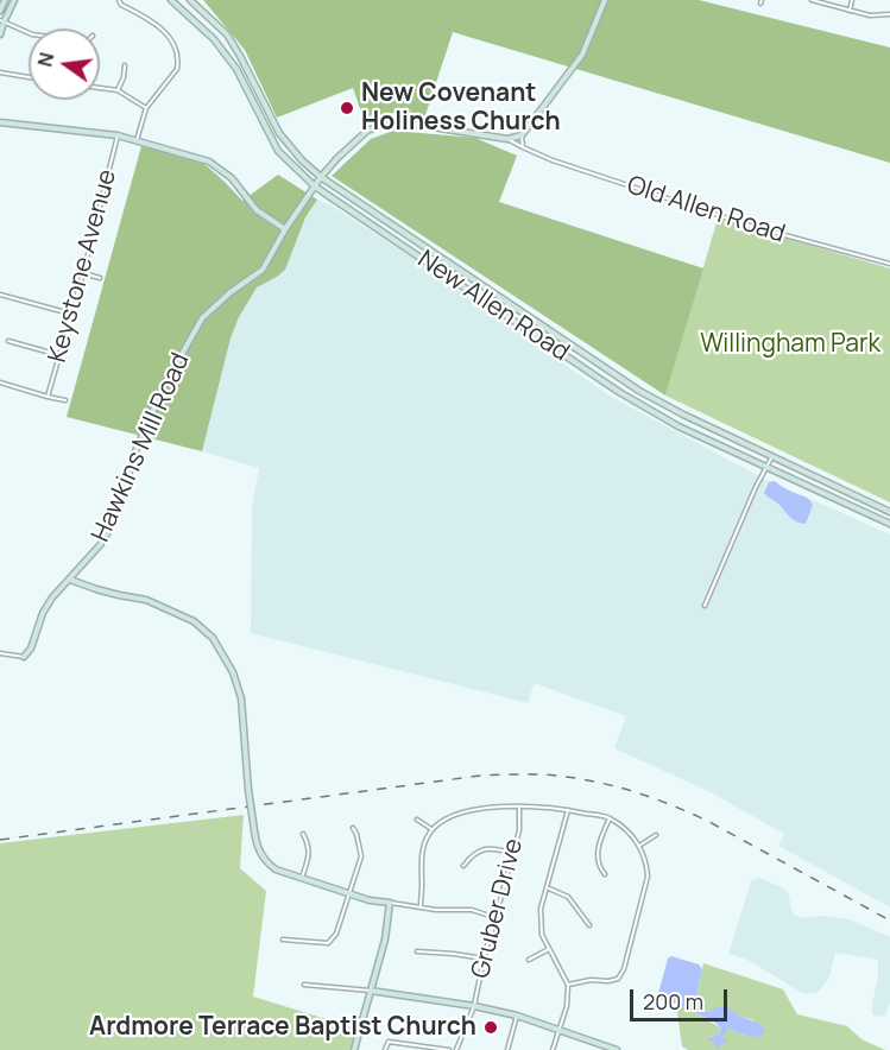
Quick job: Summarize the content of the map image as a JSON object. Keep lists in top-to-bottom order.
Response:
{
  "streets": {
    "street": [
      "Old Allen Road",
      "Keystone Avenue",
      "New Allen Road",
      "Hawkins Mill Road",
      "Gruber Drive"
    ]
  },
  "crossings": [
    ["Old Allen Road", "Hawkins Mill Road"],
    ["New Allen Road", "Hawkins Mill Road"]
  ],
  "parks": ["Willingham Park"],
  "places": ["New Covenant Holiness Church", "Ardmore Terrace Baptist Church"],
  "scale_bar": "200 m",
  "north": "left"
}
